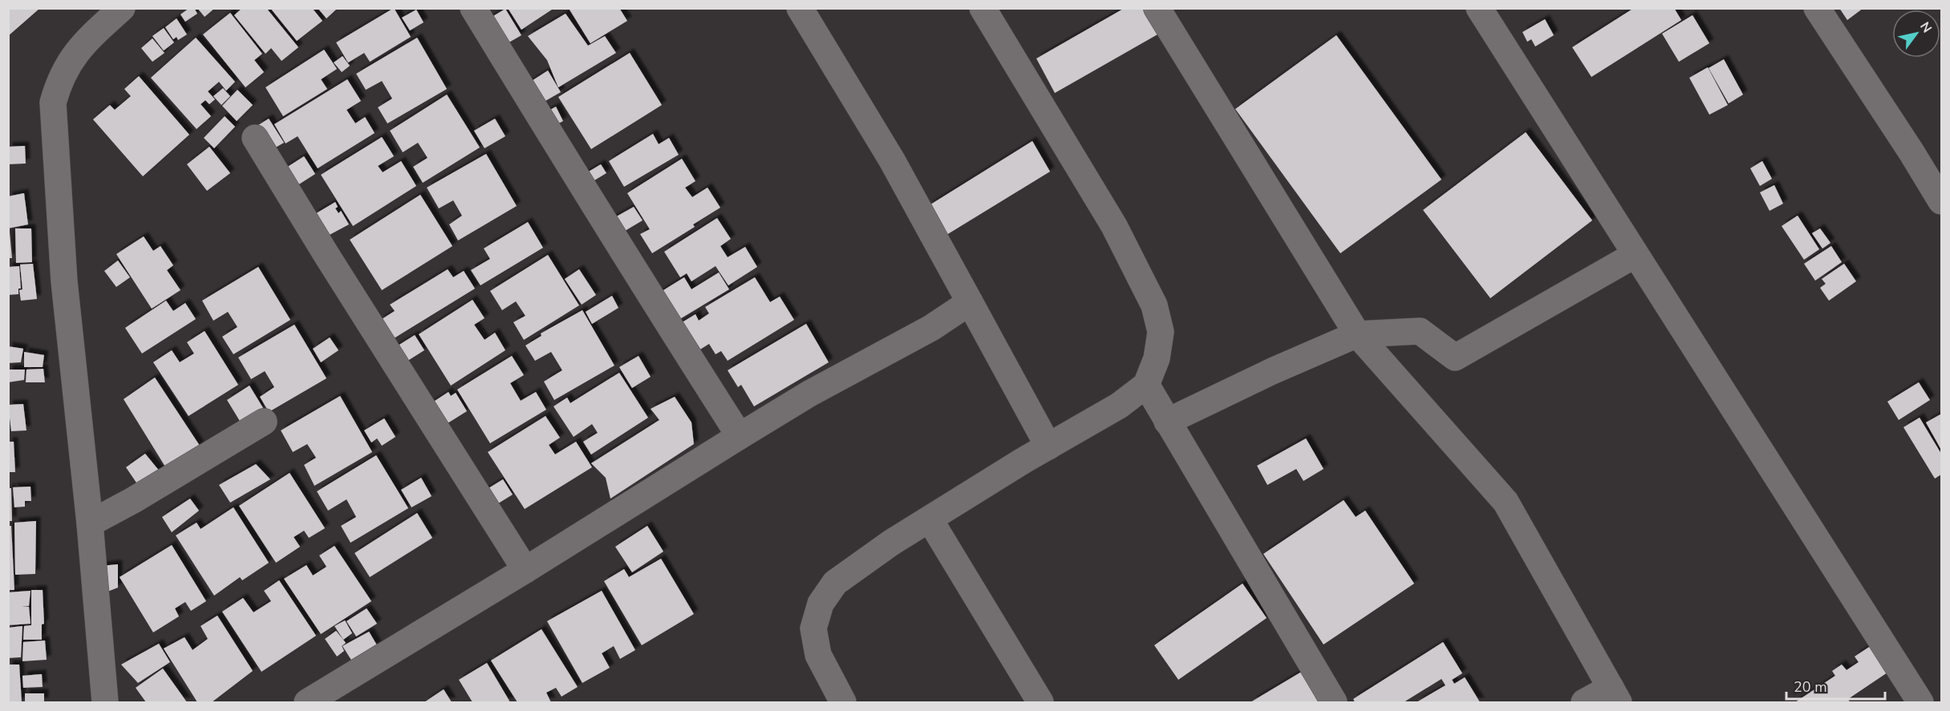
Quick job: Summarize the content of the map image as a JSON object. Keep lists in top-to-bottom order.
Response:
{
  "scale_bar": "20 m",
  "north": "top right"
}
